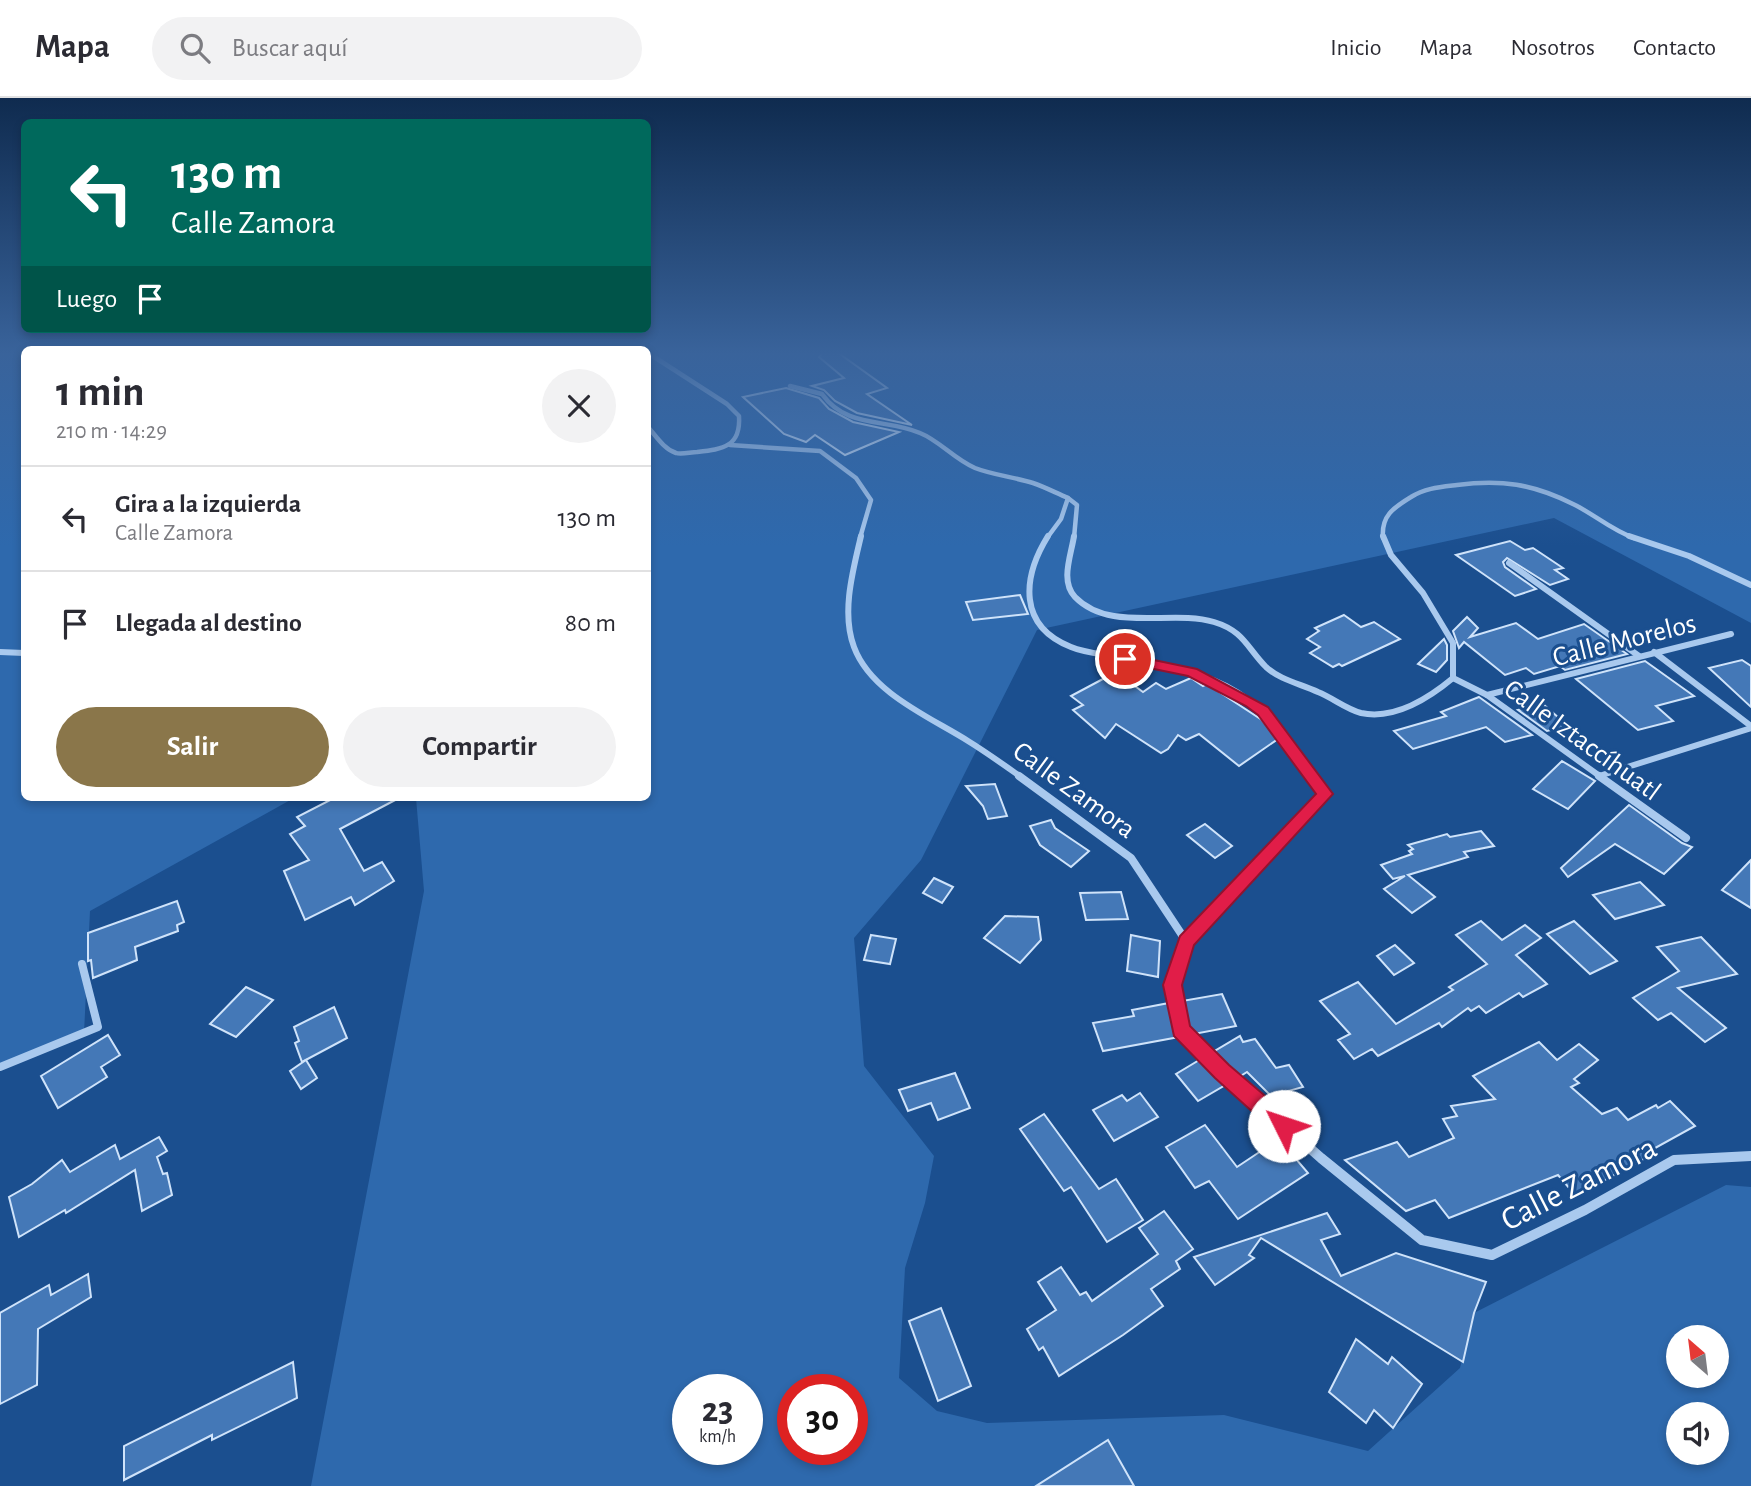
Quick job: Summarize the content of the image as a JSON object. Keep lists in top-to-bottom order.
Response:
{
  "streets": {
    "street": ["Calle Morelos", "Calle Iztaccíhuatl", "Calle Zamora"]
  },
  "crossings": [
    ["Calle Morelos", "Calle Iztaccíhuatl"]
  ],
  "north": "top left",
  "page": {
    "header": "Mapa",
    "search": "Buscar aquí",
    "nav": [
      "Inicio",
      "Mapa",
      "Nosotros",
      "Contacto"
    ],
    "turn": ["130 m", "Calle Zamora"],
    "then": "Luego",
    "heading": ["1 min", "210 m · 14:29"],
    "list": [
      {
        "name": "Gira a la izquierda",
        "note": "Calle Zamora",
        "value": "130 m"
      },
      {
        "name": "Llegada al destino",
        "value": "80 m"
      }
    ],
    "buttons": ["Salir", "Compartir"],
    "speed": "23 km/h",
    "limit": "30"
  }
}
